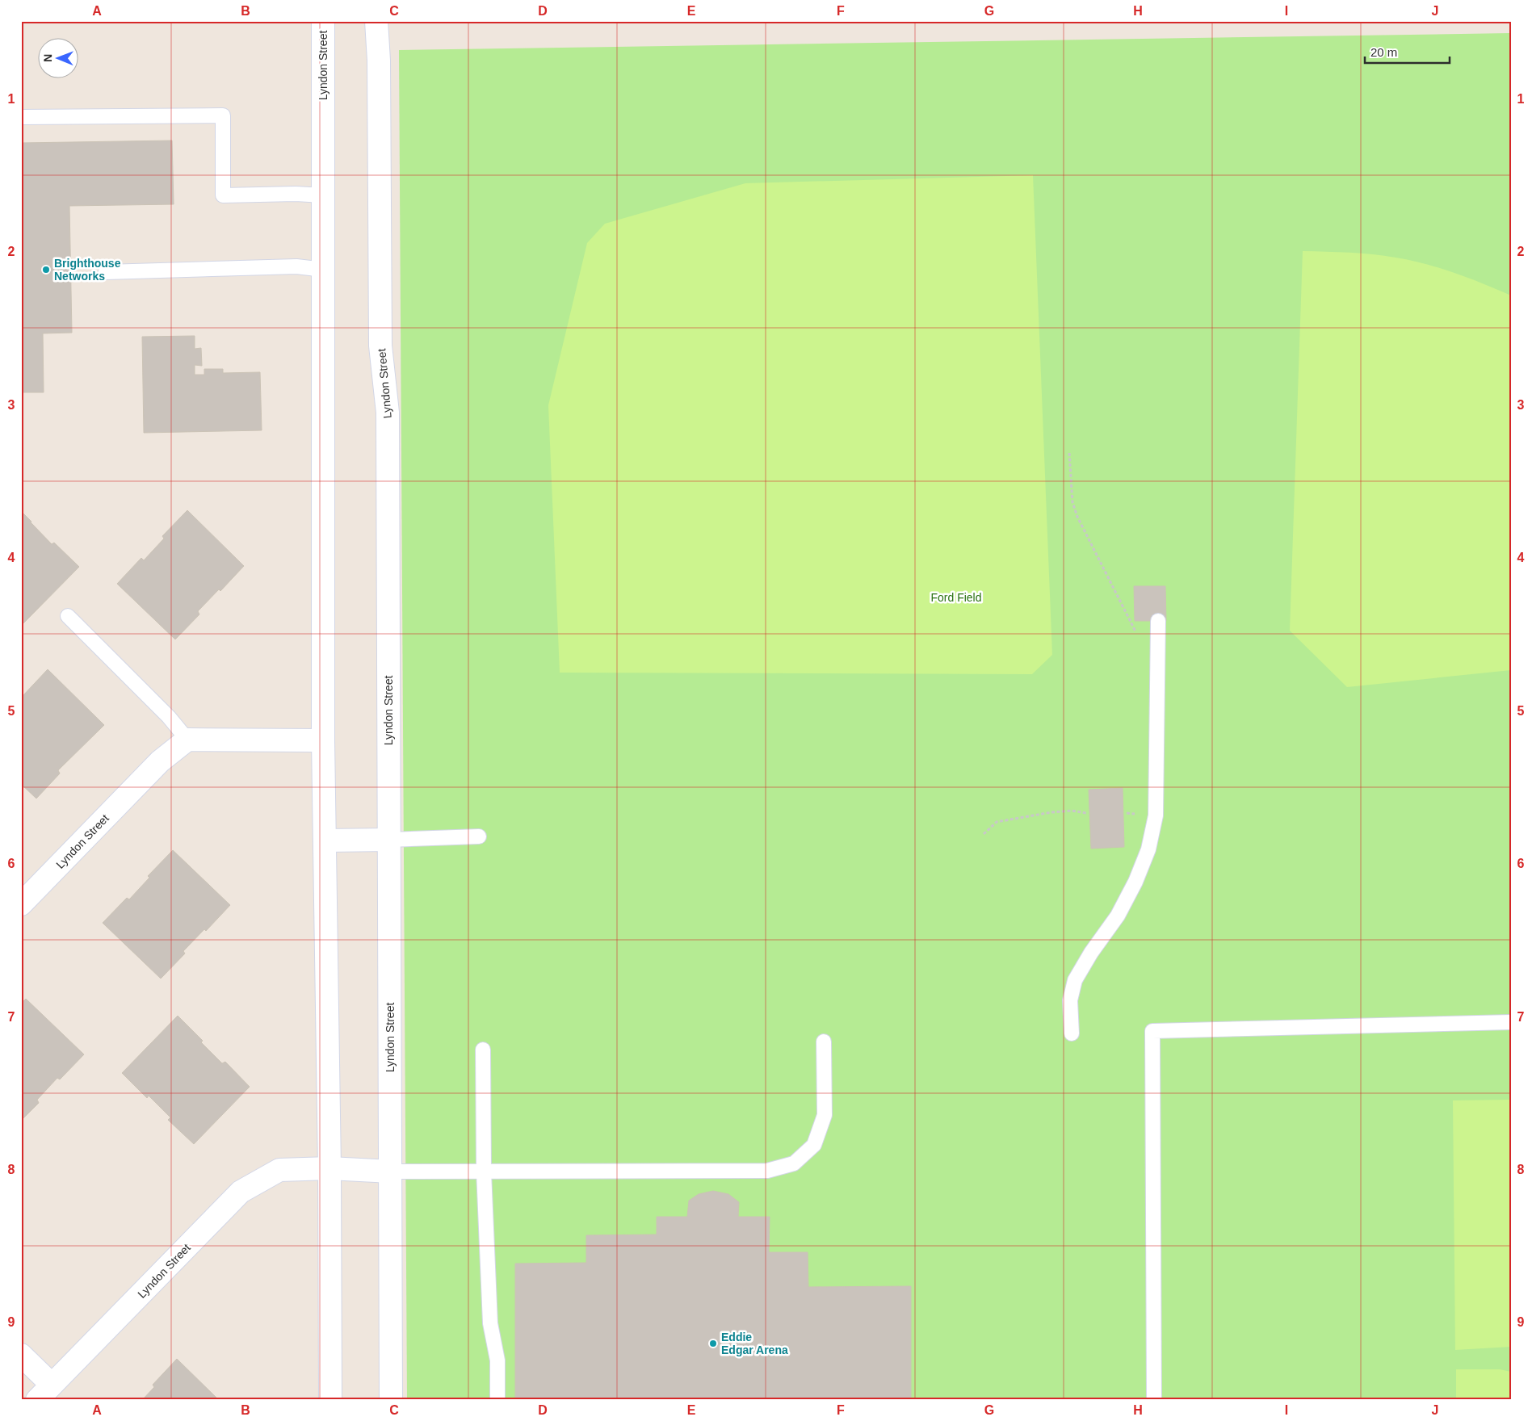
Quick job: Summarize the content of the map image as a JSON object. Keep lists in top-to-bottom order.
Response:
{
  "streets": {
    "street": ["Lyndon Street"]
  },
  "parks": ["Ford Field"],
  "places": ["Brighthouse Networks", "Eddie Edgar Arena"],
  "scale_bar": "20 m",
  "north": "left",
  "grid": {
    "columns": [
      "A",
      "B",
      "C",
      "D",
      "E",
      "F",
      "G",
      "H",
      "I",
      "J"
    ],
    "rows": [
      "1",
      "2",
      "3",
      "4",
      "5",
      "6",
      "7",
      "8",
      "9"
    ]
  }
}
